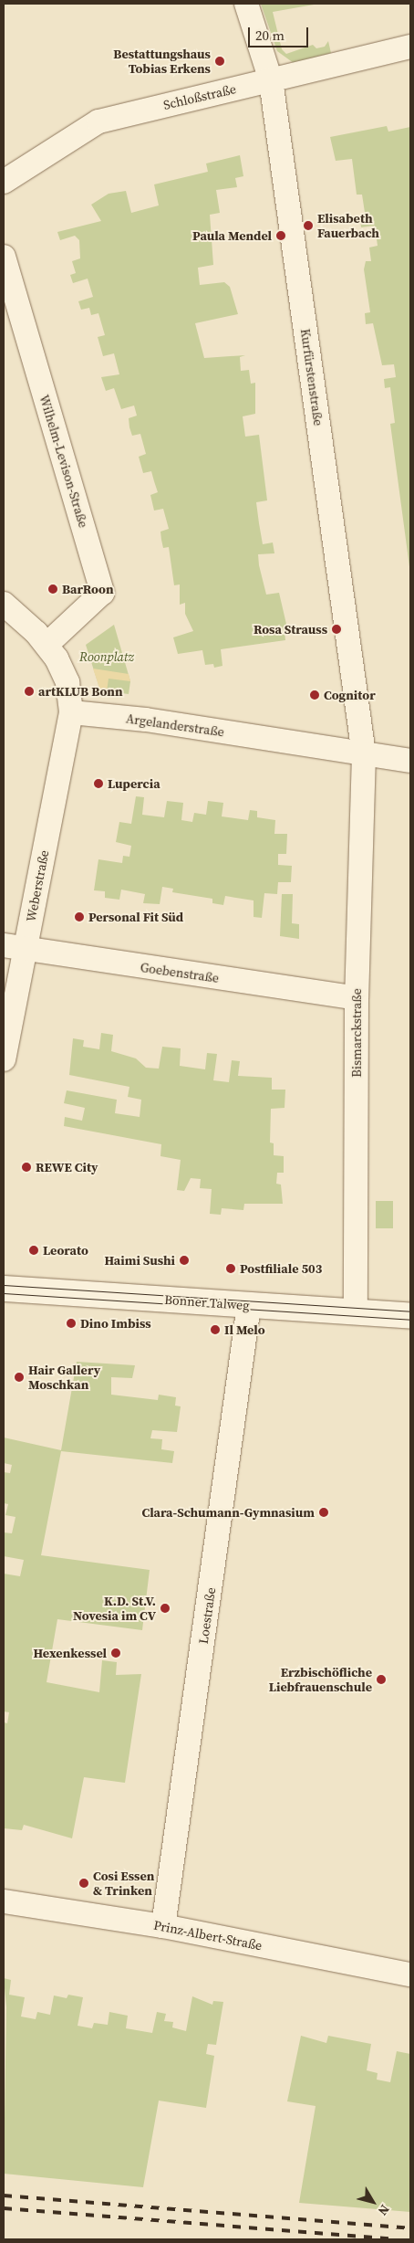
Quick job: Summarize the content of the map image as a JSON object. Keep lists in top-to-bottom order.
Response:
{
  "streets": {
    "street": [
      "Schloßstraße",
      "Kurfürstenstraße",
      "Wilhelm-Levison-Straße",
      "Argelanderstraße",
      "Weberstraße",
      "Goebenstraße",
      "Bismarckstraße",
      "Bonner Talweg",
      "Loestraße",
      "Prinz-Albert-Straße"
    ]
  },
  "crossings": [
    ["Schloßstraße", "Kurfürstenstraße"],
    ["Kurfürstenstraße", "Argelanderstraße"],
    ["Kurfürstenstraße", "Bismarckstraße"],
    ["Argelanderstraße", "Weberstraße"],
    ["Argelanderstraße", "Bismarckstraße"],
    ["Weberstraße", "Goebenstraße"],
    ["Goebenstraße", "Bismarckstraße"],
    ["Bismarckstraße", "Bonner Talweg"],
    ["Bonner Talweg", "Loestraße"],
    ["Loestraße", "Prinz-Albert-Straße"]
  ],
  "parks": ["Roonplatz"],
  "places": [
    "Bestattungshaus Tobias Erkens",
    "Elisabeth Fauerbach",
    "Paula Mendel",
    "BarRoon",
    "Rosa Strauss",
    "artKLUB Bonn",
    "Cognitor",
    "Lupercia",
    "Personal Fit Süd",
    "REWE City",
    "Leorato",
    "Haimi Sushi",
    "Postfiliale 503",
    "Dino Imbiss",
    "Il Melo",
    "Hair Gallery Moschkan",
    "Clara-Schumann-Gymnasium",
    "K.D. St.V. Novesia im CV",
    "Hexenkessel",
    "Erzbischöfliche Liebfrauenschule",
    "Cosi Essen & Trinken"
  ],
  "scale_bar": "20 m",
  "north": "bottom right"
}
